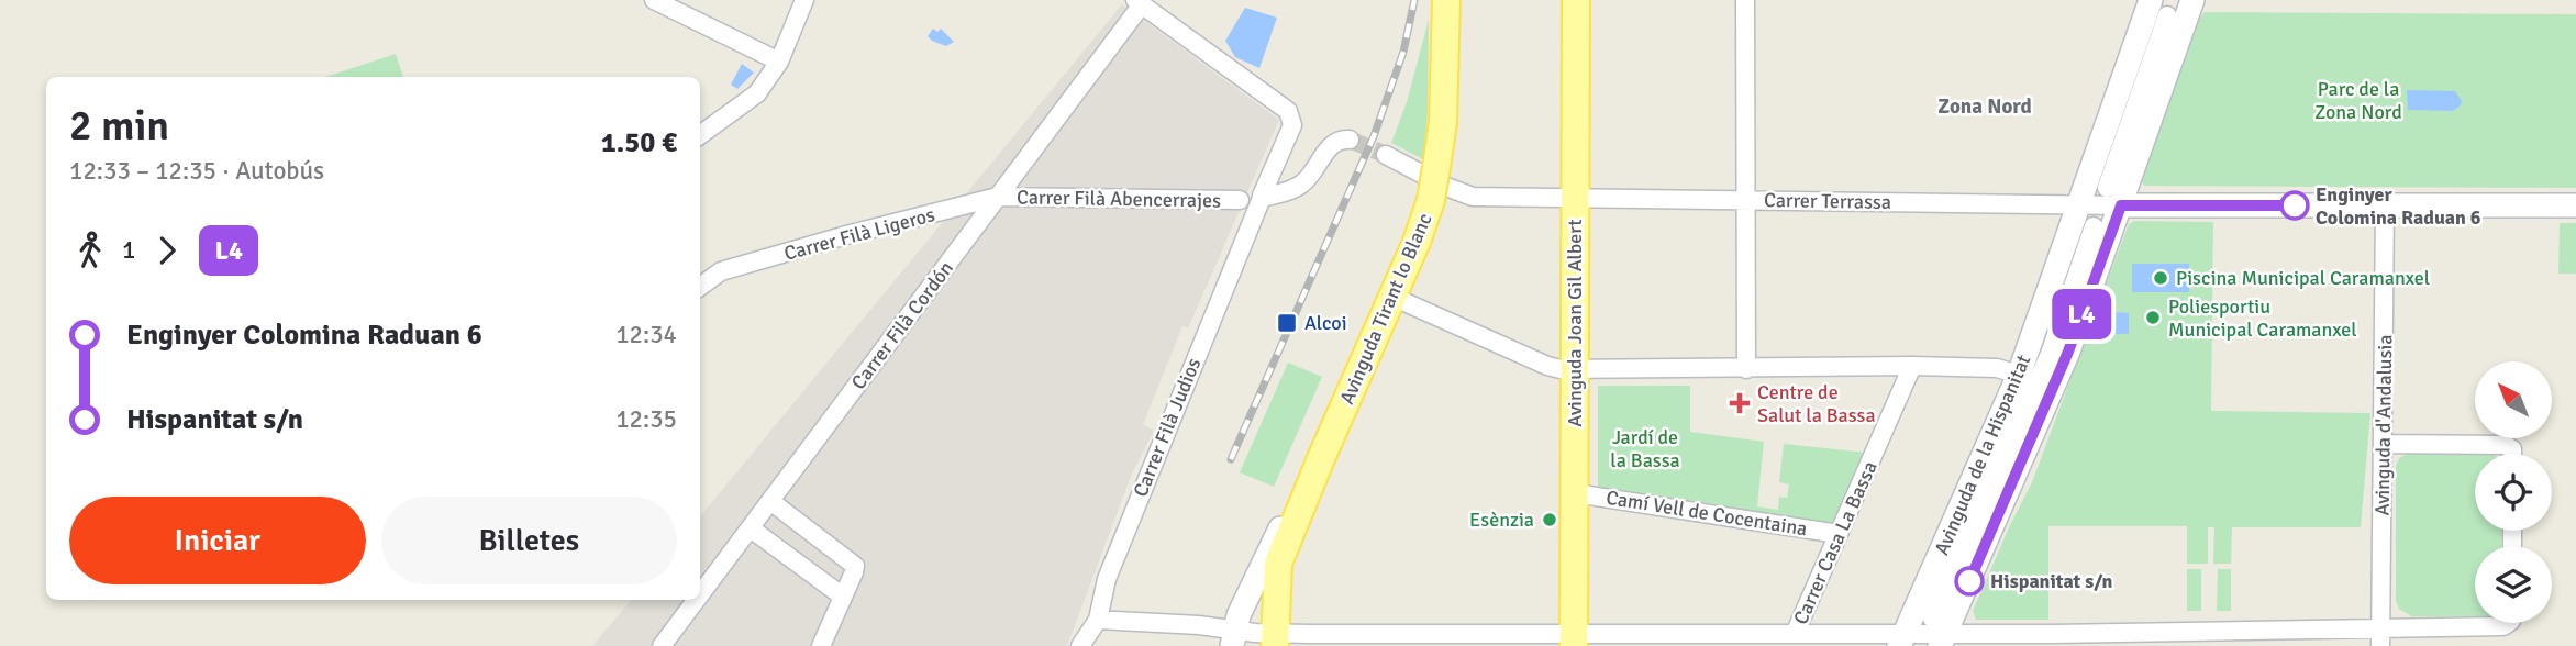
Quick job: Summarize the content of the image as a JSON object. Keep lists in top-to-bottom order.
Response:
{
  "streets": {
    "main road": ["Avinguda Tirant lo Blanc", "Avinguda Joan Gil Albert"],
    "street": [
      "Carrer Filà Abencerrajes",
      "Carrer Terrassa",
      "Carrer Filà Ligeros",
      "Carrer Filà Cordón",
      "Avinguda d'Andalusia",
      "Carrer Filà Judios",
      "Avinguda de la Hispanitat",
      "Camí Vell de Cocentaina",
      "Carrer Casa La Bassa"
    ]
  },
  "crossings": [
    ["Carrer Filà Abencerrajes", "Carrer Filà Ligeros"],
    ["Carrer Filà Abencerrajes", "Carrer Filà Cordón"],
    ["Carrer Filà Abencerrajes", "Carrer Filà Judios"],
    ["Carrer Terrassa", "Avinguda Joan Gil Albert"],
    ["Carrer Terrassa", "Avinguda de la Hispanitat"],
    ["Carrer Filà Ligeros", "Carrer Filà Cordón"],
    ["Avinguda Joan Gil Albert", "Camí Vell de Cocentaina"],
    ["Carrer Filà Cordón", "Carrer Filà Judios"],
    ["Camí Vell de Cocentaina", "Carrer Casa La Bassa"]
  ],
  "districts": ["Zona Nord"],
  "parks": ["Parc de la Zona Nord", "Jardí de la Bassa"],
  "places": {
    "other": [
      "Enginyer Colomina Raduan 6",
      "Piscina Municipal Caramanxel",
      "Poliesportiu Municipal Caramanxel",
      "Esènzia",
      "Hispanitat s/n"
    ],
    "transit": ["Alcoi"],
    "health": ["Centre de Salut la Bassa"]
  },
  "lines": ["bus line L4"],
  "north": "top left",
  "page": {
    "on_map": "L4",
    "heading": ["2 min", "12:33 – 12:35 · Autobús", "1.50 €"],
    "legs": ["1", "L4"],
    "list": [
      {
        "name": "Enginyer Colomina Raduan 6",
        "value": "12:34"
      },
      {
        "name": "Hispanitat s/n",
        "value": "12:35"
      }
    ],
    "buttons": ["Iniciar", "Billetes"]
  }
}
